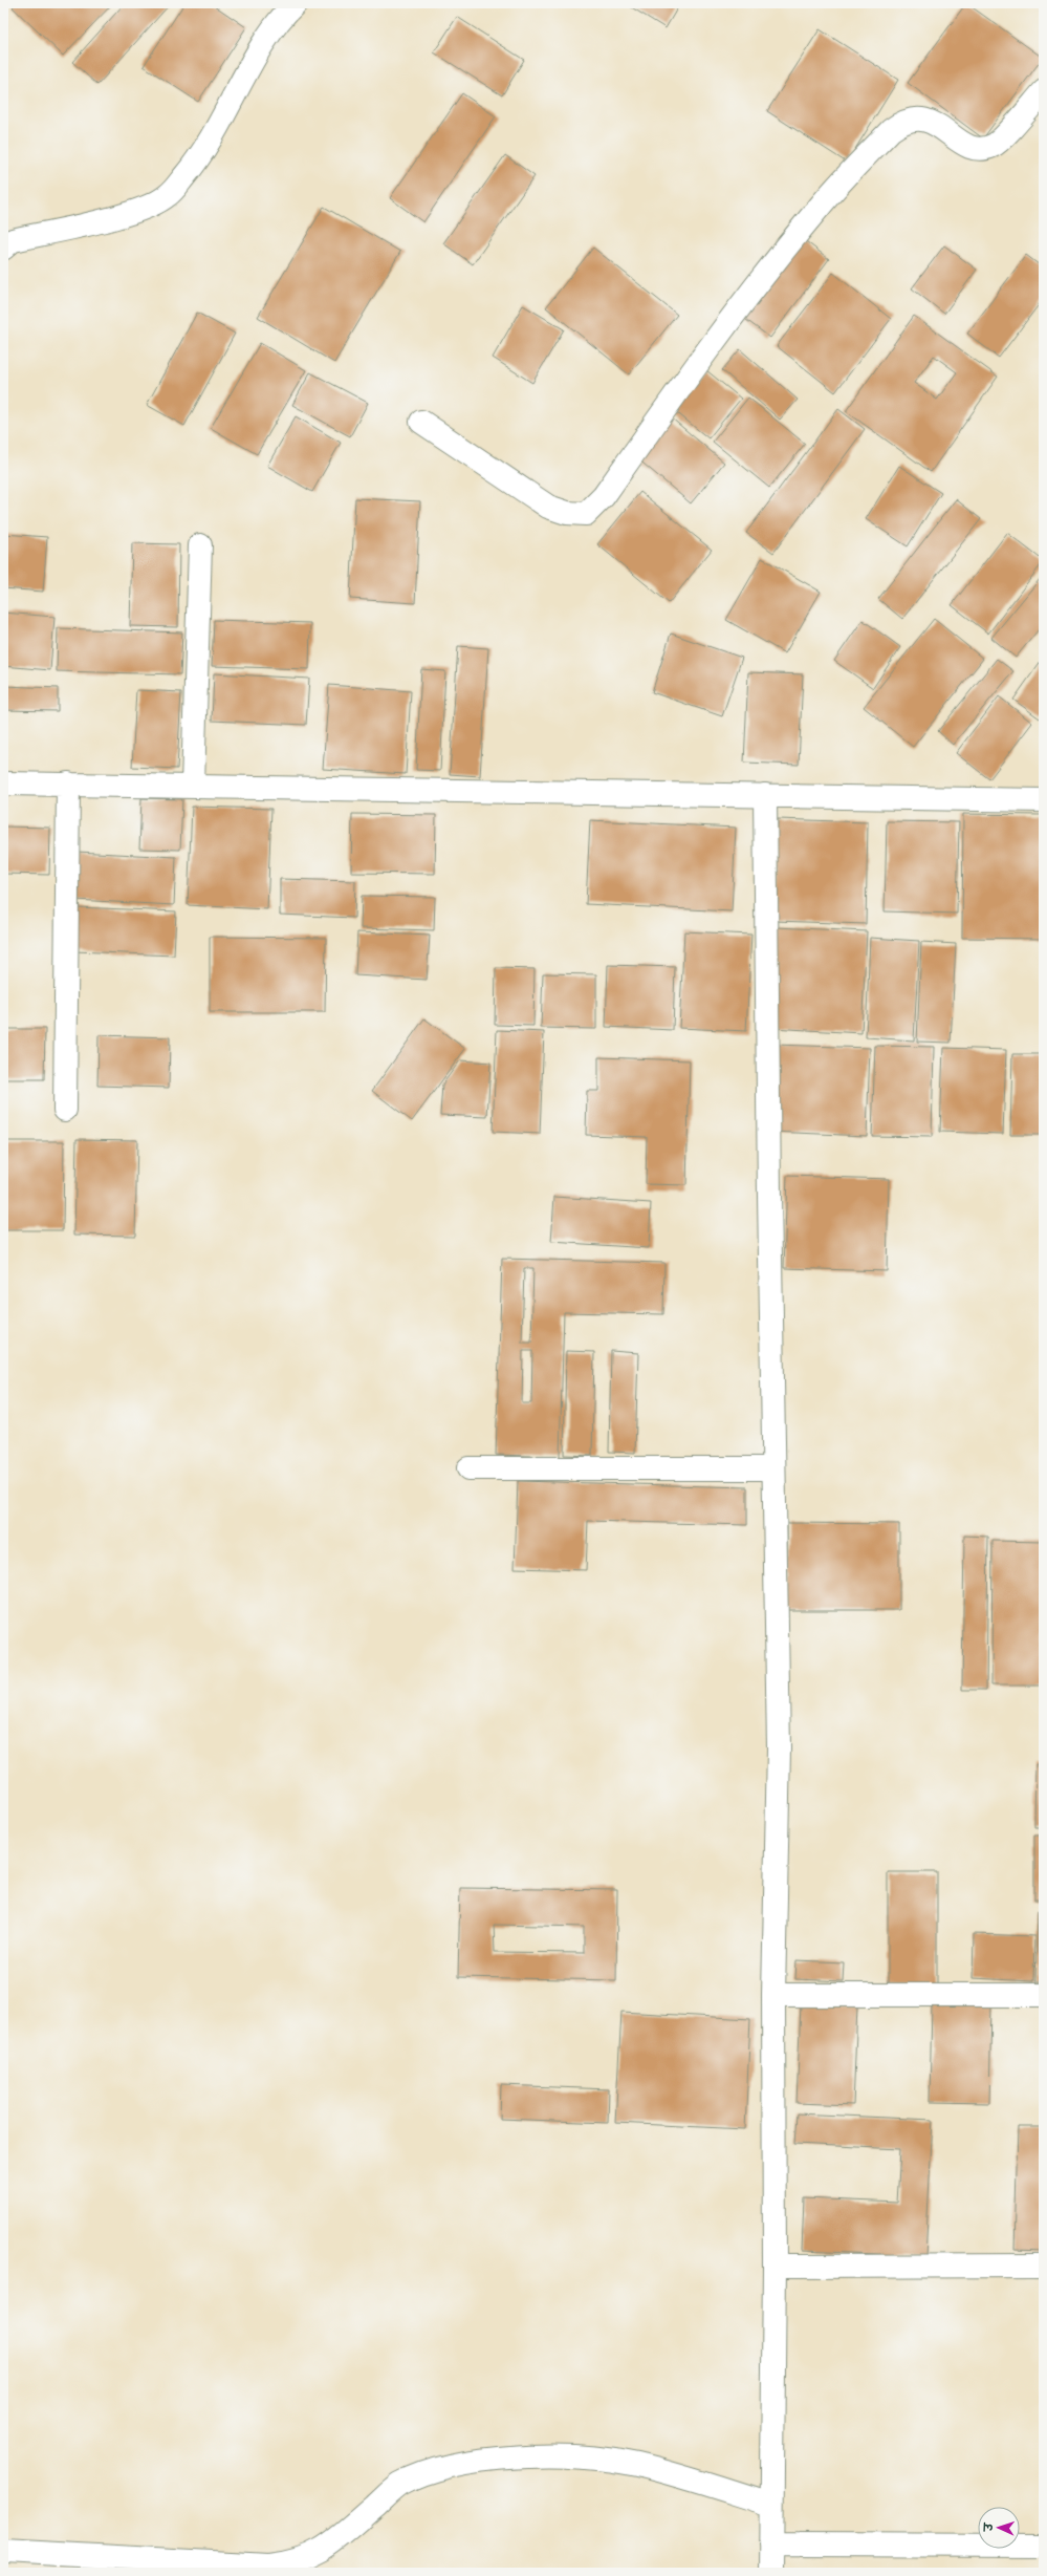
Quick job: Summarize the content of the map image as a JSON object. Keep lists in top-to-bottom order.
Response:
{
  "north": "left"
}
